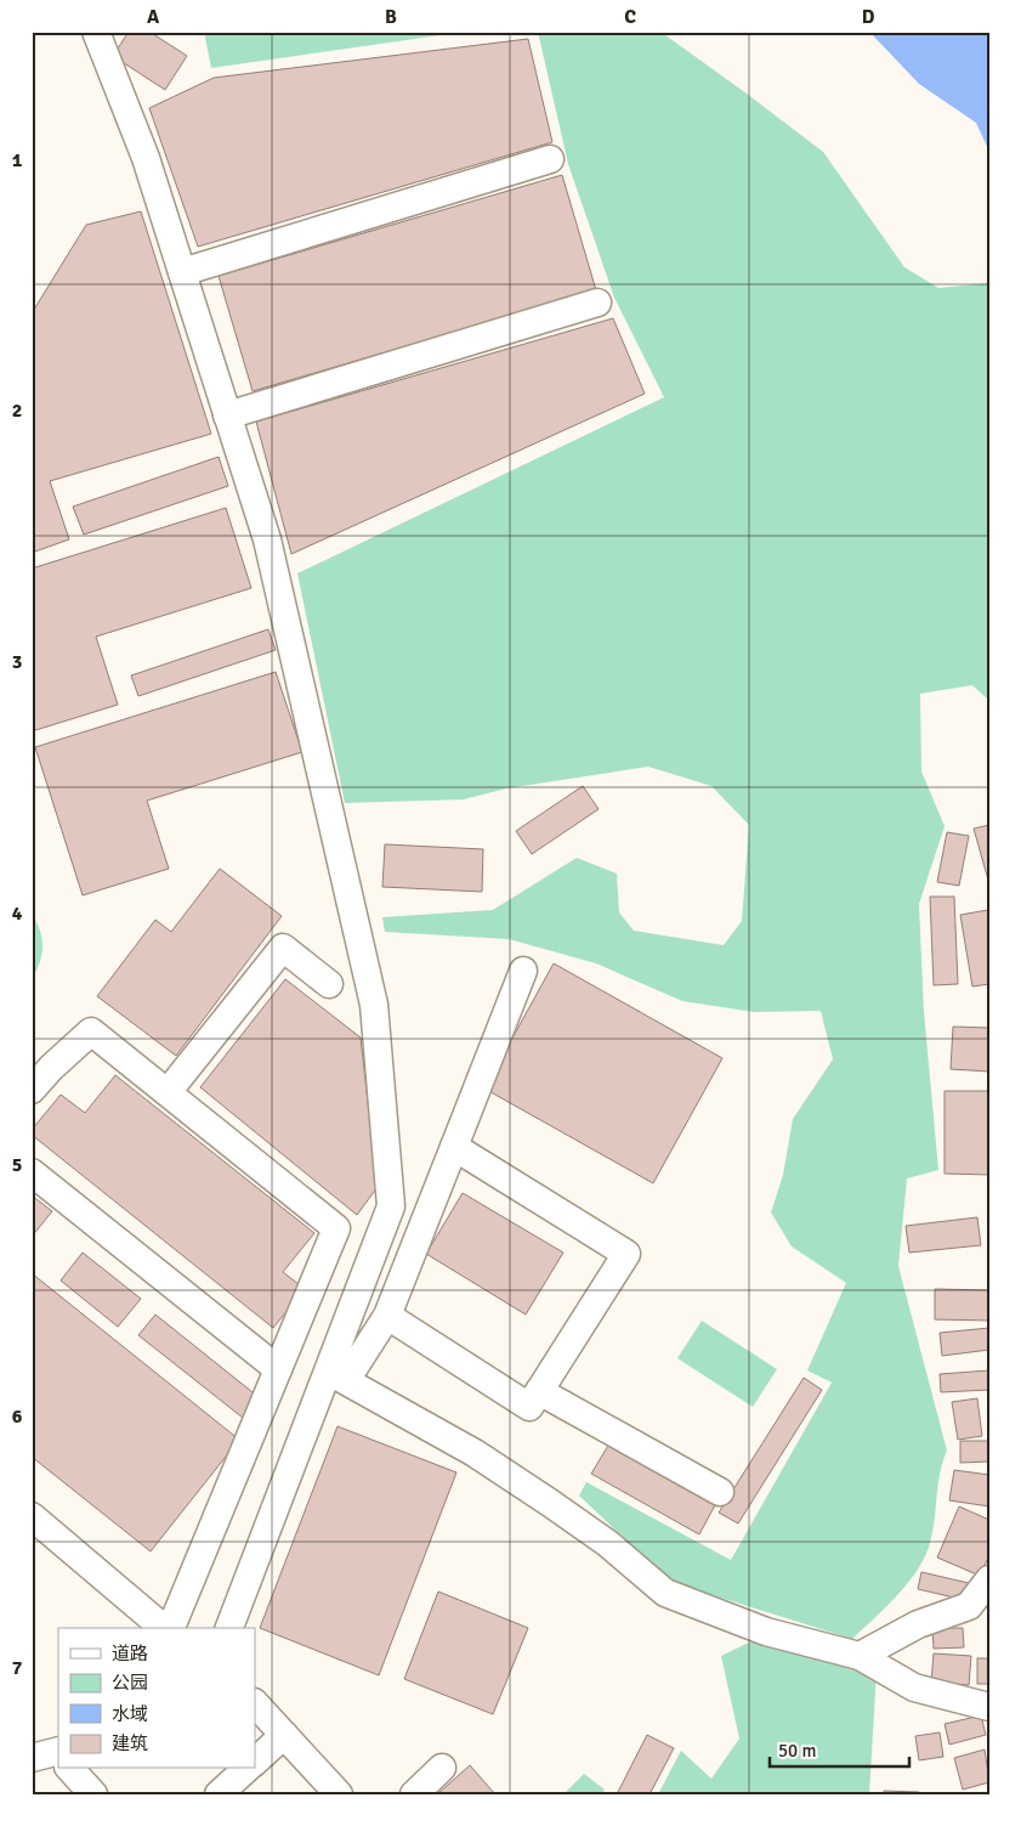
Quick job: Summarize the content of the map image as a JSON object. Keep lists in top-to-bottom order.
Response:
{
  "legend": [
    "道路",
    "公园",
    "水域",
    "建筑"
  ],
  "scale_bar": "50 m",
  "grid": {
    "columns": [
      "A",
      "B",
      "C",
      "D"
    ],
    "rows": [
      "1",
      "2",
      "3",
      "4",
      "5",
      "6",
      "7"
    ]
  }
}
